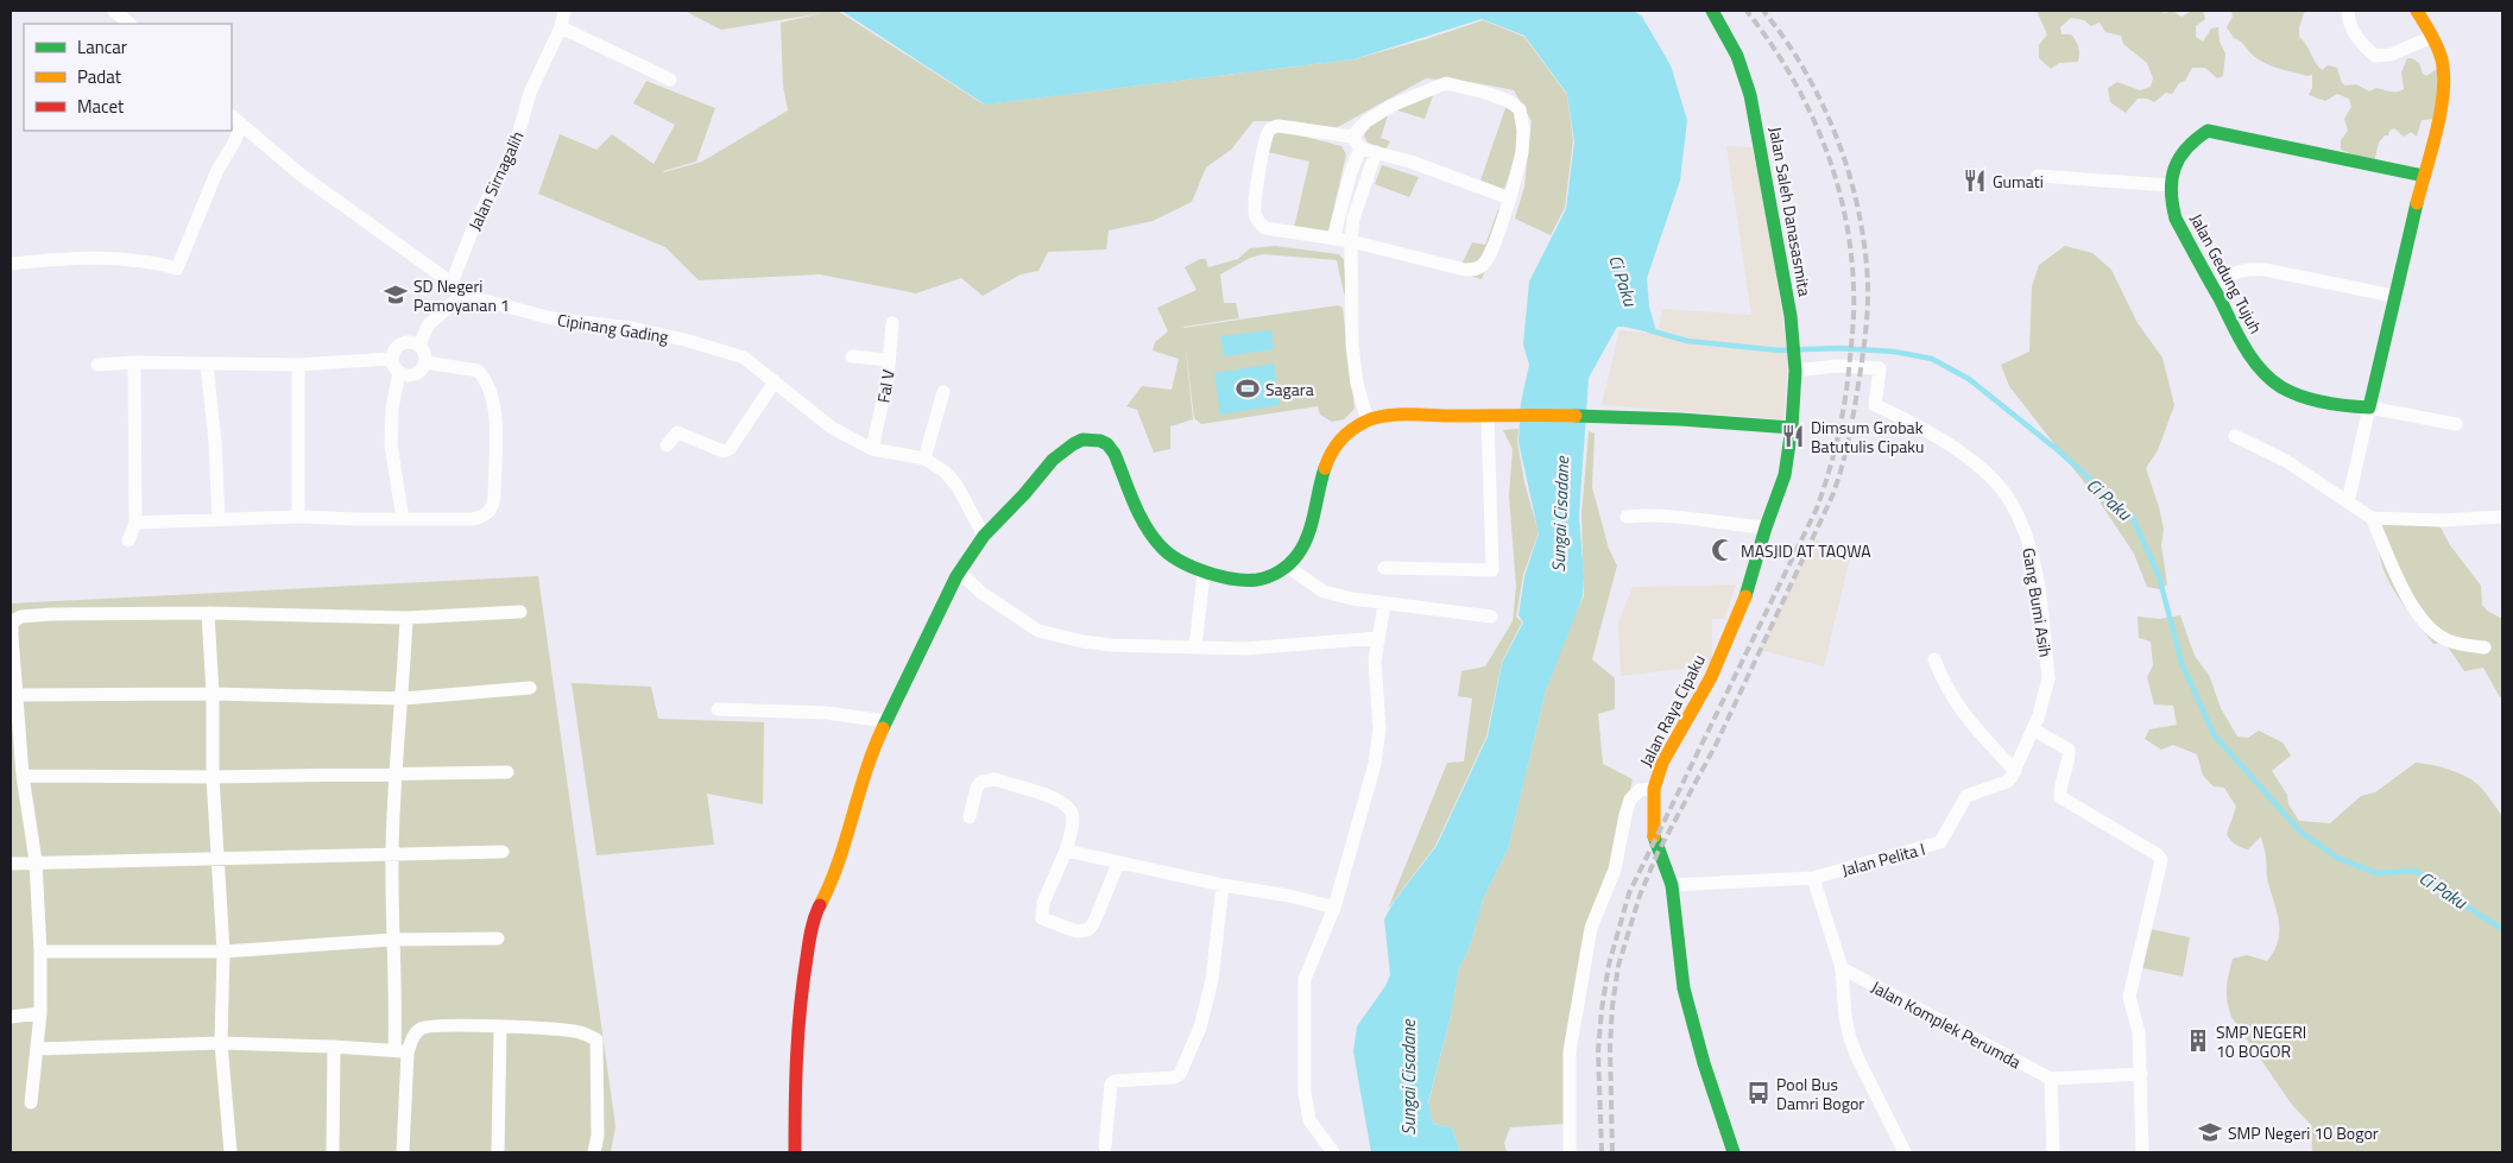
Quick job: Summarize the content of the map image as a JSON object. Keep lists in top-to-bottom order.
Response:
{
  "streets": {
    "main road": ["Jalan Saleh Danasasmita", "Jalan Gedung Tujuh", "Jalan Raya Cipaku"],
    "street": [
      "Jalan Sirnagalih",
      "Cipinang Gading",
      "Fal V",
      "Gang Bumi Asih",
      "Jalan Pelita I",
      "Jalan Komplek Perumda"
    ]
  },
  "crossings": [
    ["Jalan Sirnagalih", "Cipinang Gading"],
    ["Jalan Saleh Danasasmita", "Gang Bumi Asih"],
    ["Jalan Saleh Danasasmita", "Jalan Raya Cipaku"],
    ["Cipinang Gading", "Fal V"],
    ["Jalan Raya Cipaku", "Jalan Pelita I"],
    ["Jalan Pelita I", "Jalan Komplek Perumda"]
  ],
  "water": ["Ci Paku", "Sungai Cisadane"],
  "places": {
    "restaurant": ["Gumati", "Dimsum Grobak Batutulis Cipaku"],
    "school or university": ["SD Negeri Pamoyanan 1", "SMP Negeri 10 Bogor"],
    "sports": ["Sagara"],
    "mosque": ["MASJID AT TAQWA"],
    "building": ["SMP NEGERI 10 BOGOR"],
    "bus stop": ["Pool Bus Damri Bogor"]
  },
  "legend": ["Lancar", "Padat", "Macet"]
}
